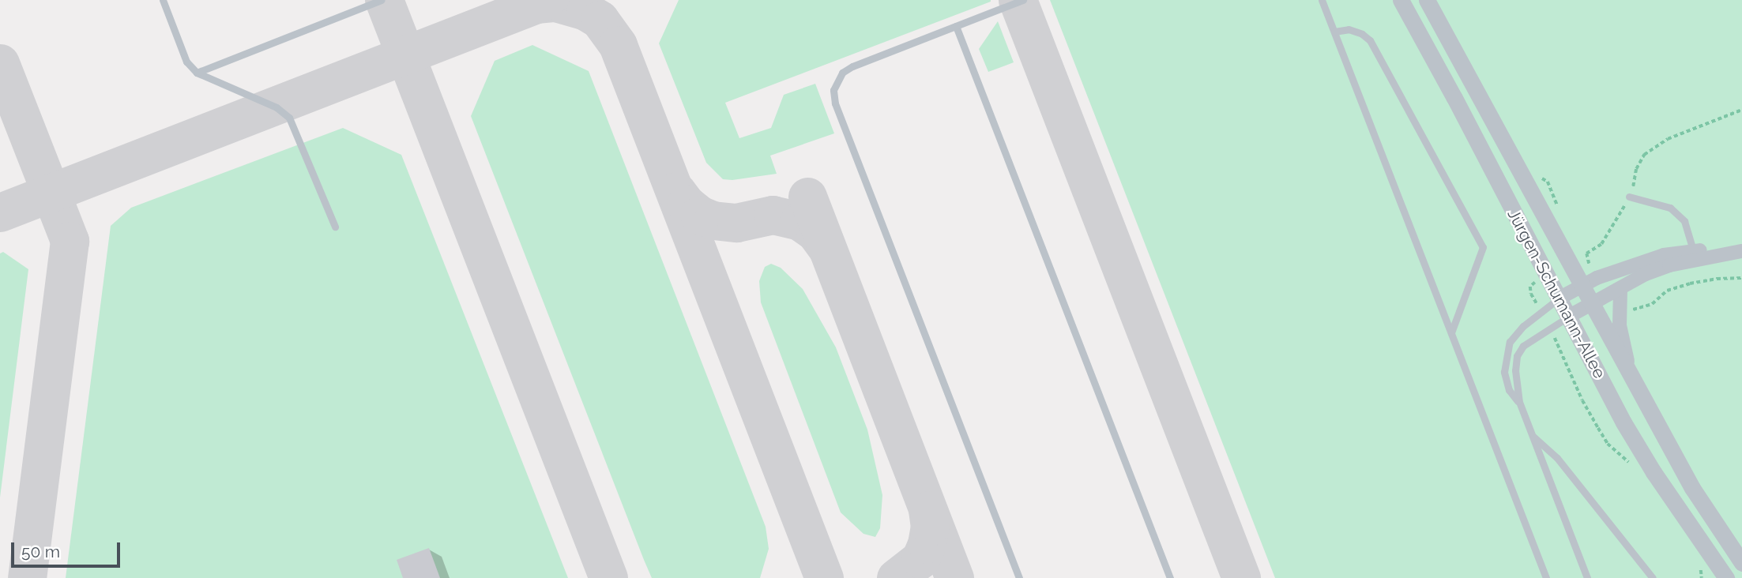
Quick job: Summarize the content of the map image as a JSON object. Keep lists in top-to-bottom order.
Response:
{
  "streets": {
    "street": ["Jürgen-Schumann-Allee"]
  },
  "scale_bar": "50 m"
}
